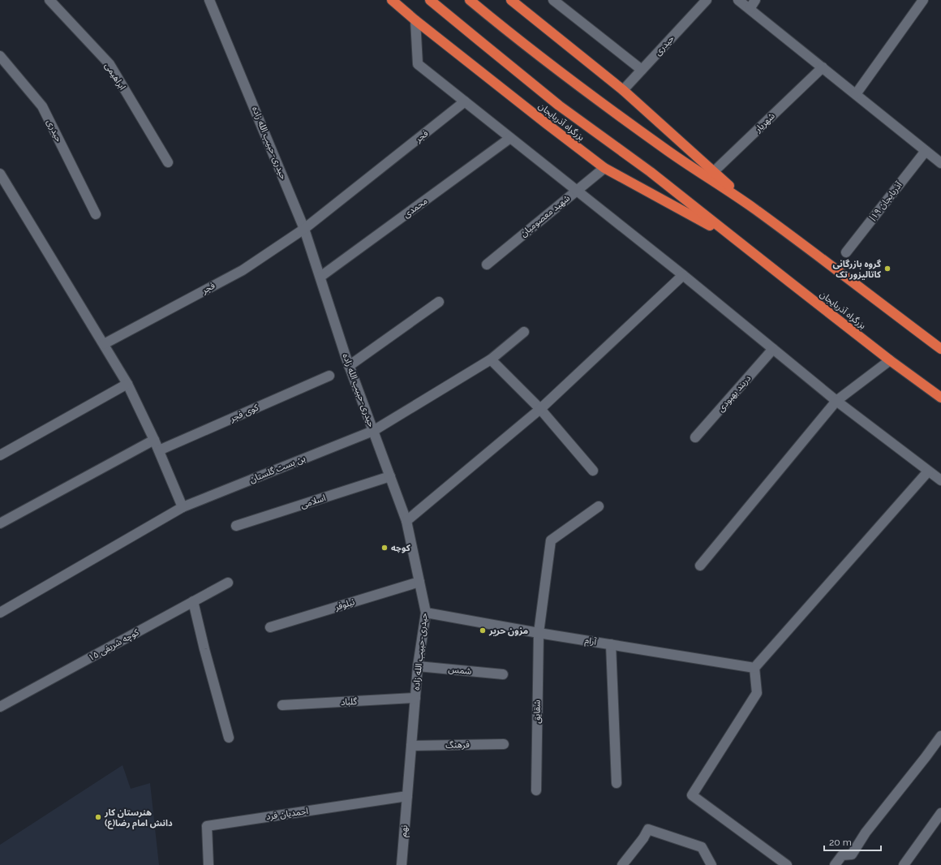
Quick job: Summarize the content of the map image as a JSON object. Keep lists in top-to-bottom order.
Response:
{
  "streets": {
    "highway": ["بزرگراه آذربایجان"],
    "street": [
      "حیدری",
      "ابراهیمی",
      "شهریار",
      "فجر",
      "حیدری-حبیب الله زاده",
      "|آذربایجان ۱۹",
      "محمدی",
      "شهید معصومیان",
      "دربند بهبودی",
      "کوی فجر",
      "بن بست گلستان",
      "اسلامی",
      "نیلوفر",
      "آرام",
      "کوچه شریفی ۱۵",
      "شمس",
      "گلباد",
      "شقایق",
      "فرهنگ",
      "احمدیان فرد",
      "نهم"
    ]
  },
  "crossings": [
    ["بزرگراه آذربایجان", "شهید معصومیان"],
    ["فجر", "حیدری-حبیب الله زاده"],
    ["حیدری-حبیب الله زاده", "محمدی"],
    ["حیدری-حبیب الله زاده", "بن بست گلستان"],
    ["حیدری-حبیب الله زاده", "اسلامی"],
    ["حیدری-حبیب الله زاده", "نیلوفر"],
    ["حیدری-حبیب الله زاده", "آرام"],
    ["حیدری-حبیب الله زاده", "شمس"],
    ["حیدری-حبیب الله زاده", "گلباد"],
    ["حیدری-حبیب الله زاده", "فرهنگ"],
    ["حیدری-حبیب الله زاده", "احمدیان فرد"],
    ["حیدری-حبیب الله زاده", "نهم"],
    ["آرام", "شقایق"],
    ["احمدیان فرد", "نهم"]
  ],
  "places": [
    "گروه بازرگانی کاتالیزور تک",
    "کوچه",
    "مزون حریر",
    "هنرستان کار دانش امام رضا(ع)"
  ],
  "scale_bar": "20 m"
}
